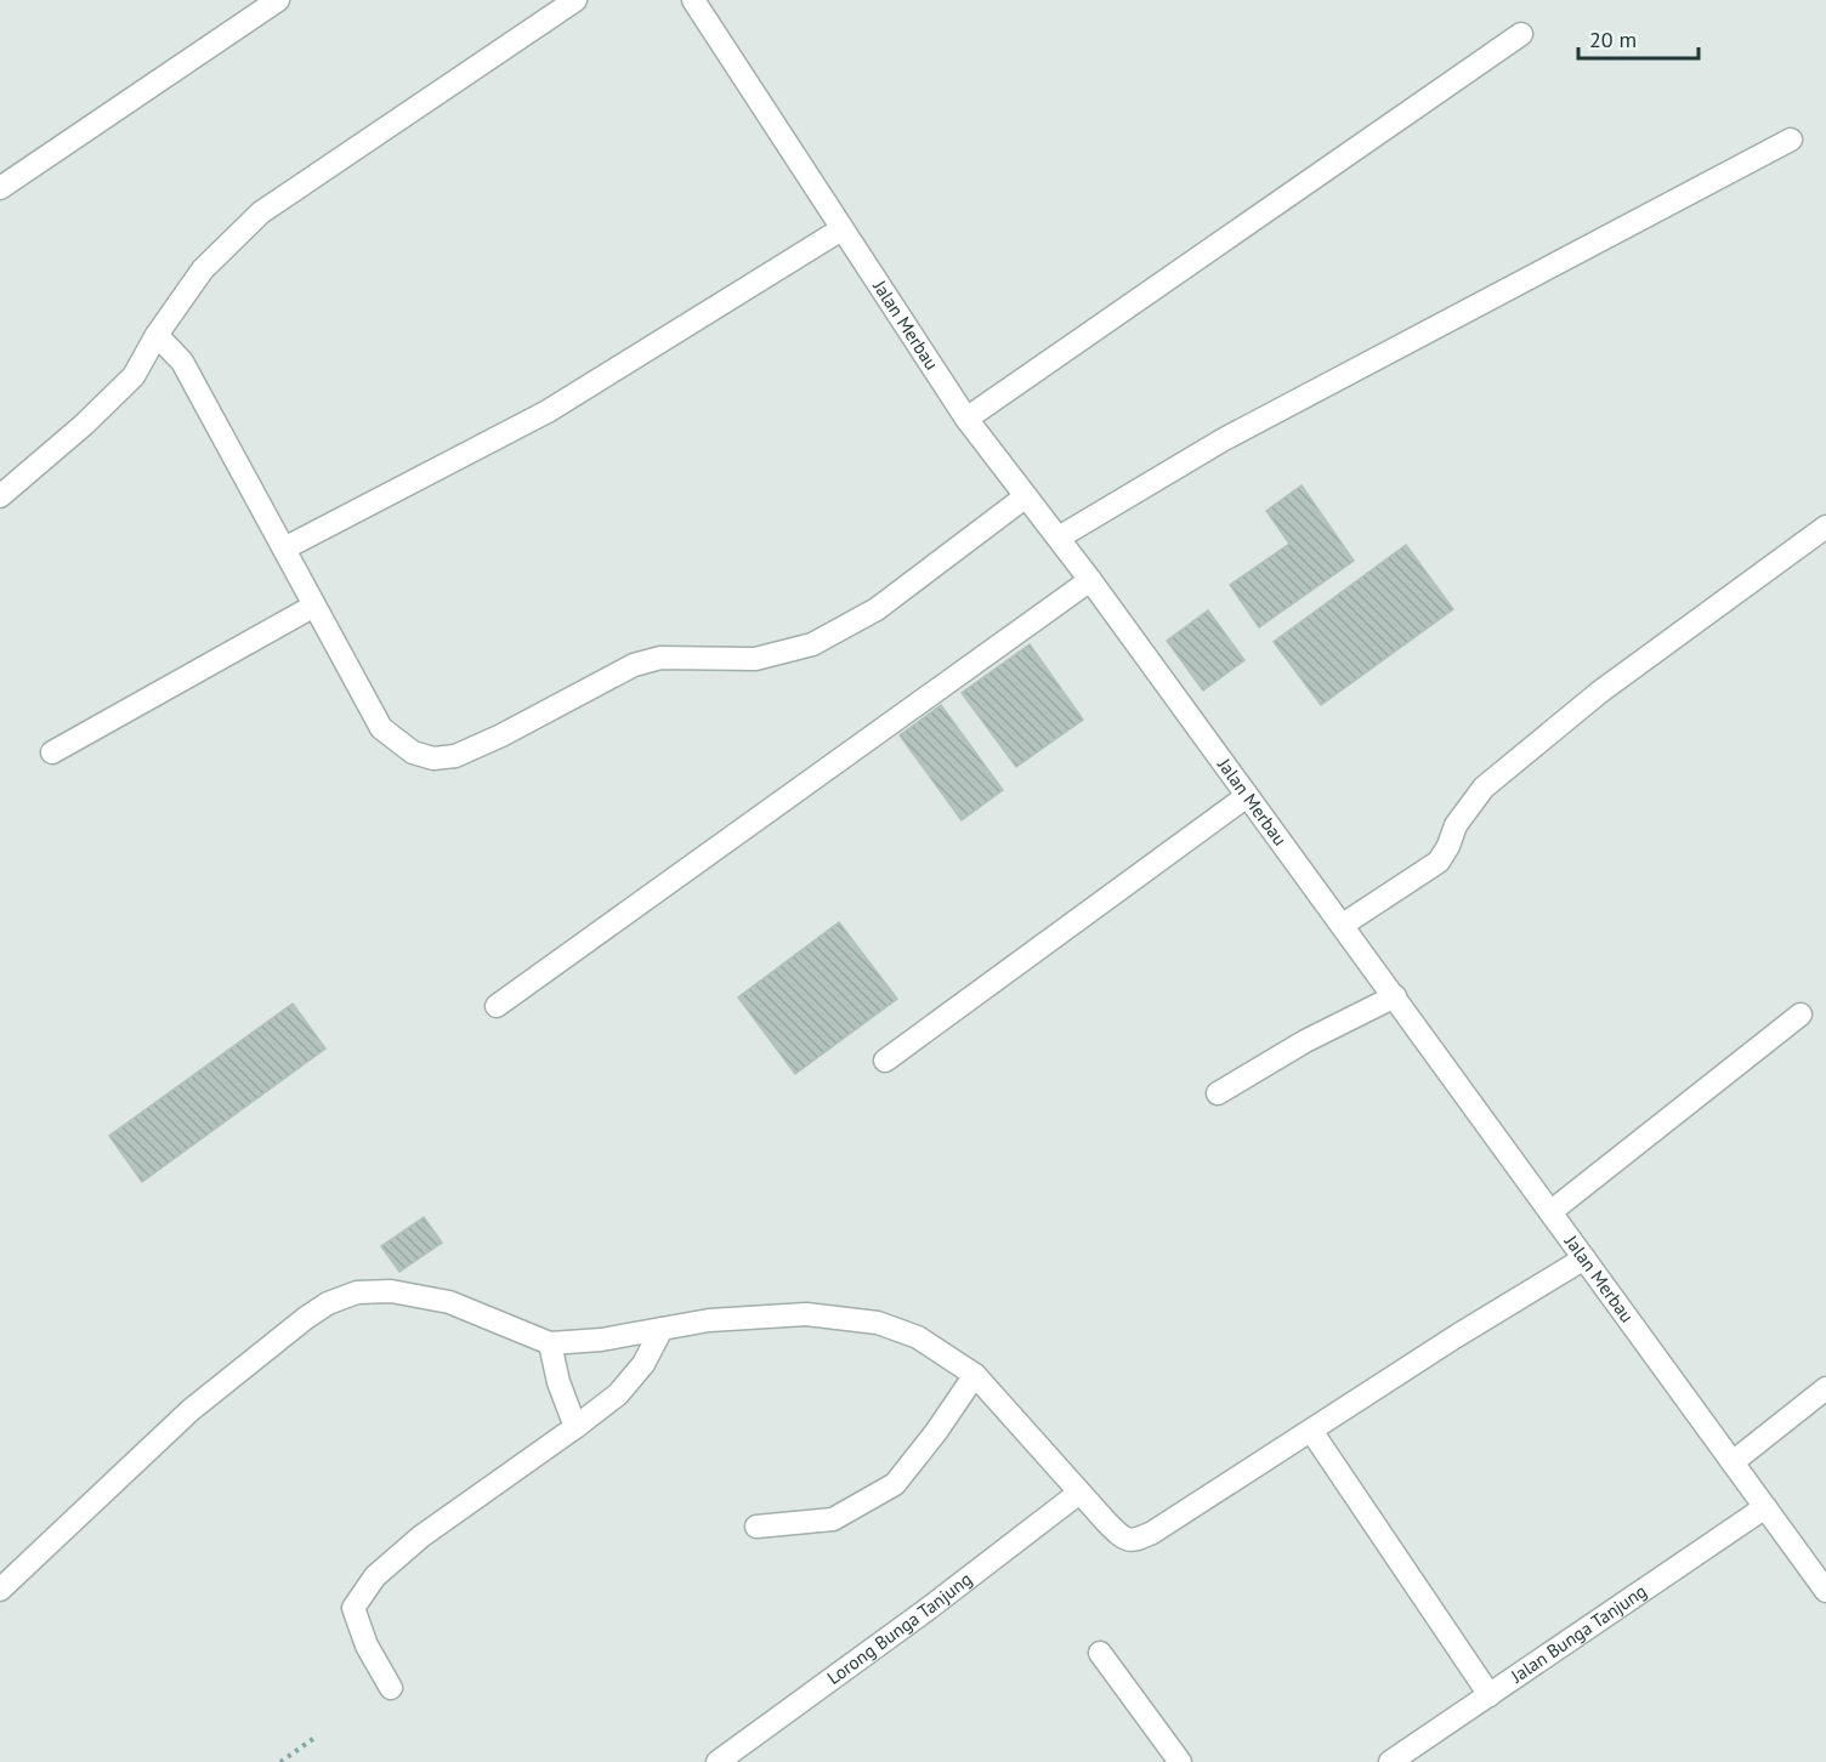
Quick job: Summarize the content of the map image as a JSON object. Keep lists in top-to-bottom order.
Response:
{
  "streets": {
    "street": ["Jalan Merbau", "Lorong Bunga Tanjung", "Jalan Bunga Tanjung"]
  },
  "crossings": [
    ["Jalan Merbau", "Jalan Bunga Tanjung"]
  ],
  "scale_bar": "20 m"
}
